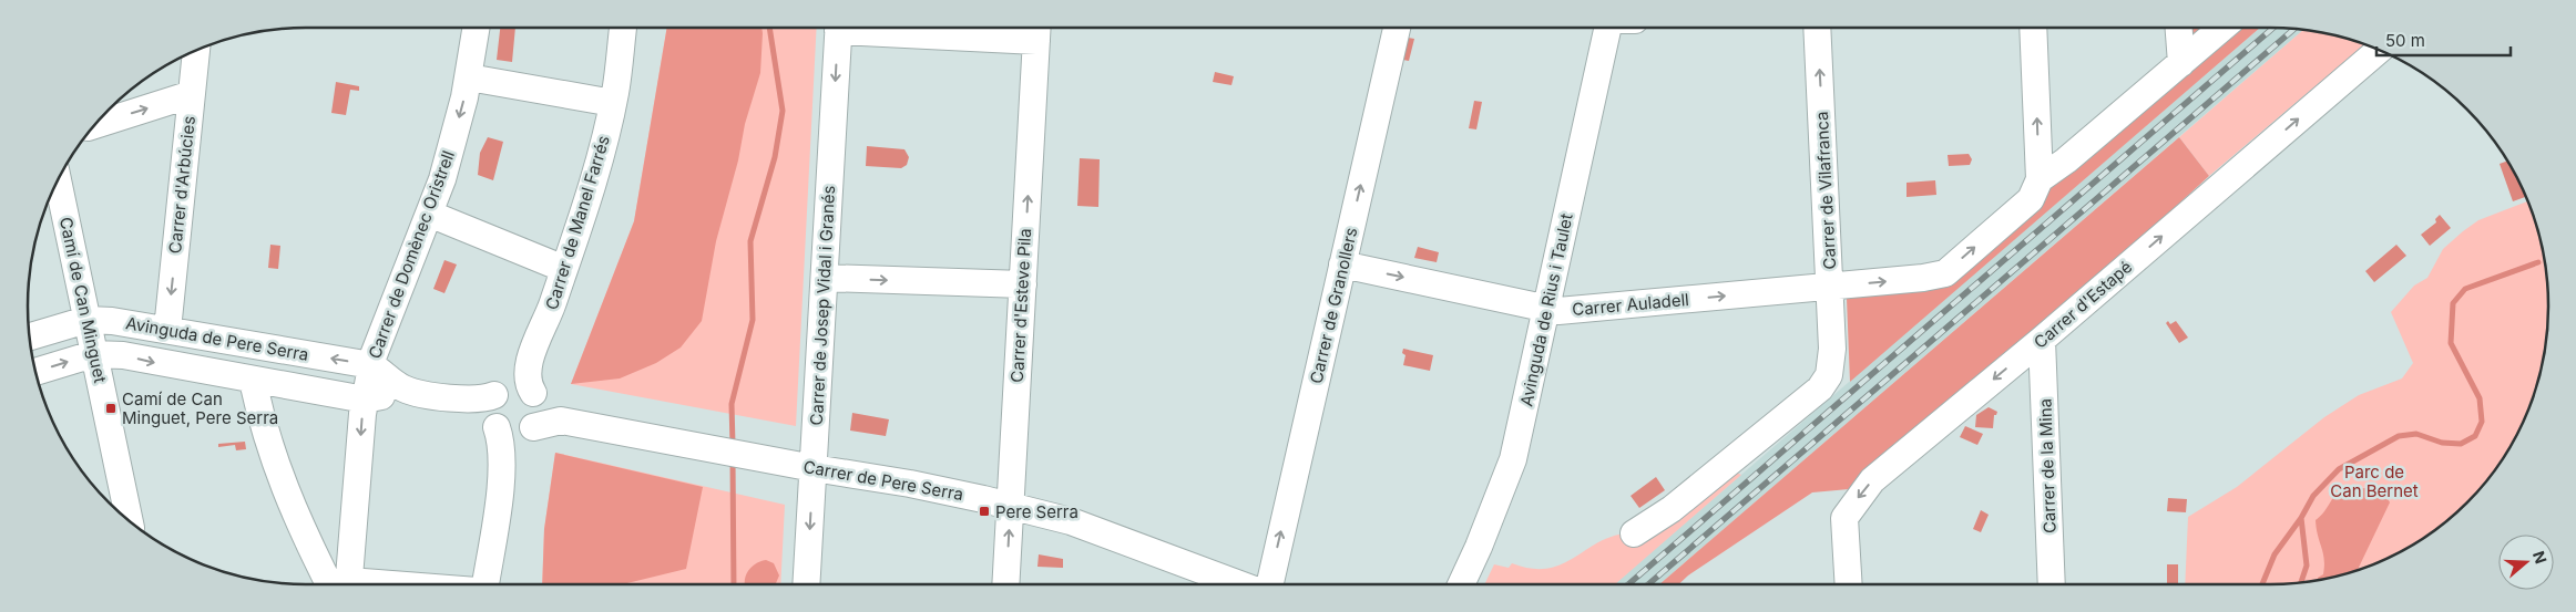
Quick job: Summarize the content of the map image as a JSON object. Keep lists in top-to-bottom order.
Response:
{
  "streets": {
    "street": [
      "Carrer d'Arbúcies",
      "Carrer de Vilafranca",
      "Carrer de Manel Farrés",
      "Carrer de Domènec Oristrell",
      "Camí de Can Minguet",
      "Carrer Auladell",
      "Carrer d'Estapé",
      "Carrer de Josep Vidal i Granés",
      "Carrer d'Esteve Pila",
      "Carrer de Granollers",
      "Avinguda de Rius i Taulet",
      "Avinguda de Pere Serra",
      "Carrer de la Mina",
      "Carrer de Pere Serra"
    ]
  },
  "crossings": [
    ["Carrer d'Arbúcies", "Avinguda de Pere Serra"],
    ["Carrer de Vilafranca", "Carrer Auladell"],
    ["Carrer de Manel Farrés", "Avinguda de Pere Serra"],
    ["Carrer de Manel Farrés", "Carrer de Pere Serra"],
    ["Carrer de Domènec Oristrell", "Avinguda de Pere Serra"],
    ["Camí de Can Minguet", "Avinguda de Pere Serra"],
    ["Carrer Auladell", "Carrer de Granollers"],
    ["Carrer Auladell", "Avinguda de Rius i Taulet"],
    ["Carrer d'Estapé", "Carrer de la Mina"],
    ["Carrer de Josep Vidal i Granés", "Carrer de Pere Serra"],
    ["Carrer d'Esteve Pila", "Carrer de Pere Serra"],
    ["Avinguda de Pere Serra", "Carrer de Pere Serra"]
  ],
  "one_way": [
    "Carrer d'Arbúcies",
    "Carrer Auladell",
    "Carrer de Josep Vidal i Granés",
    "Carrer d'Esteve Pila",
    "Carrer de Granollers"
  ],
  "parks": ["Parc de Can Bernet"],
  "places": {
    "transit": ["Camí de Can Minguet, Pere Serra", "Pere Serra"]
  },
  "scale_bar": "50 m",
  "north": "right"
}
